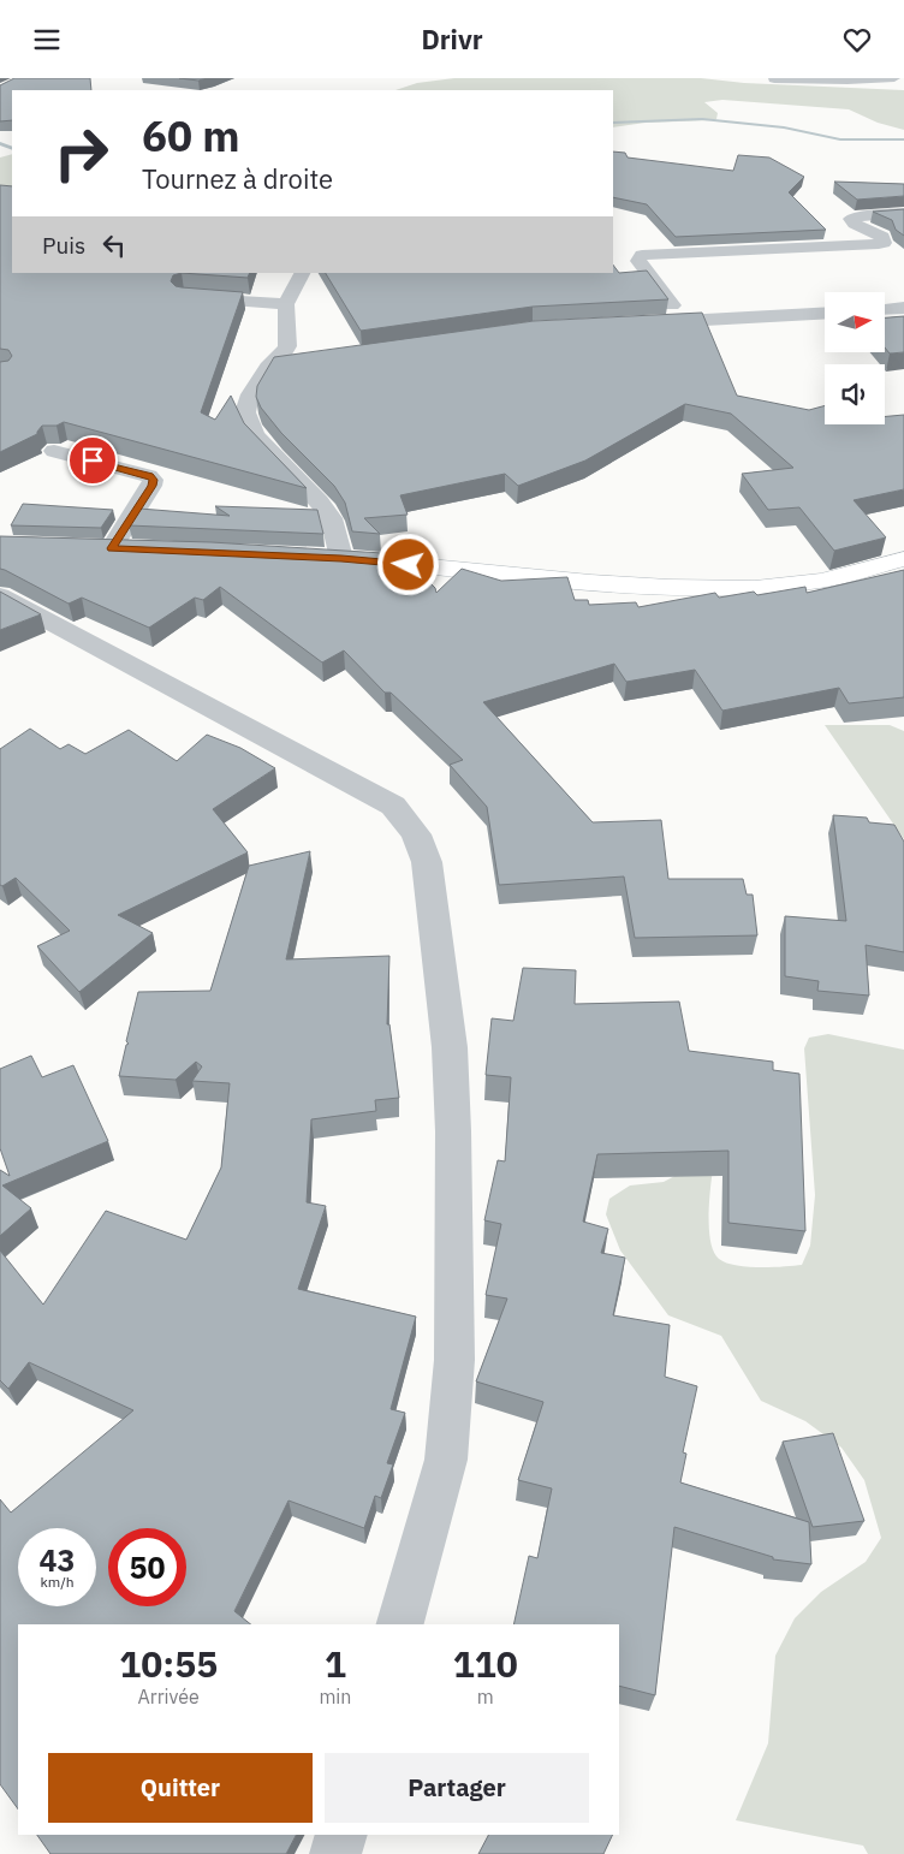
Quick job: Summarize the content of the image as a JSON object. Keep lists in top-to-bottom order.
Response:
{
  "north": "right",
  "page": {
    "header": "Drivr",
    "turn": ["60 m", "Tournez à droite"],
    "then": "Puis",
    "speed": "43 km/h",
    "limit": "50",
    "eta": [
      "10:55",
      "Arrivée",
      "1",
      "min",
      "110",
      "m"
    ],
    "buttons": ["Quitter", "Partager"]
  }
}
